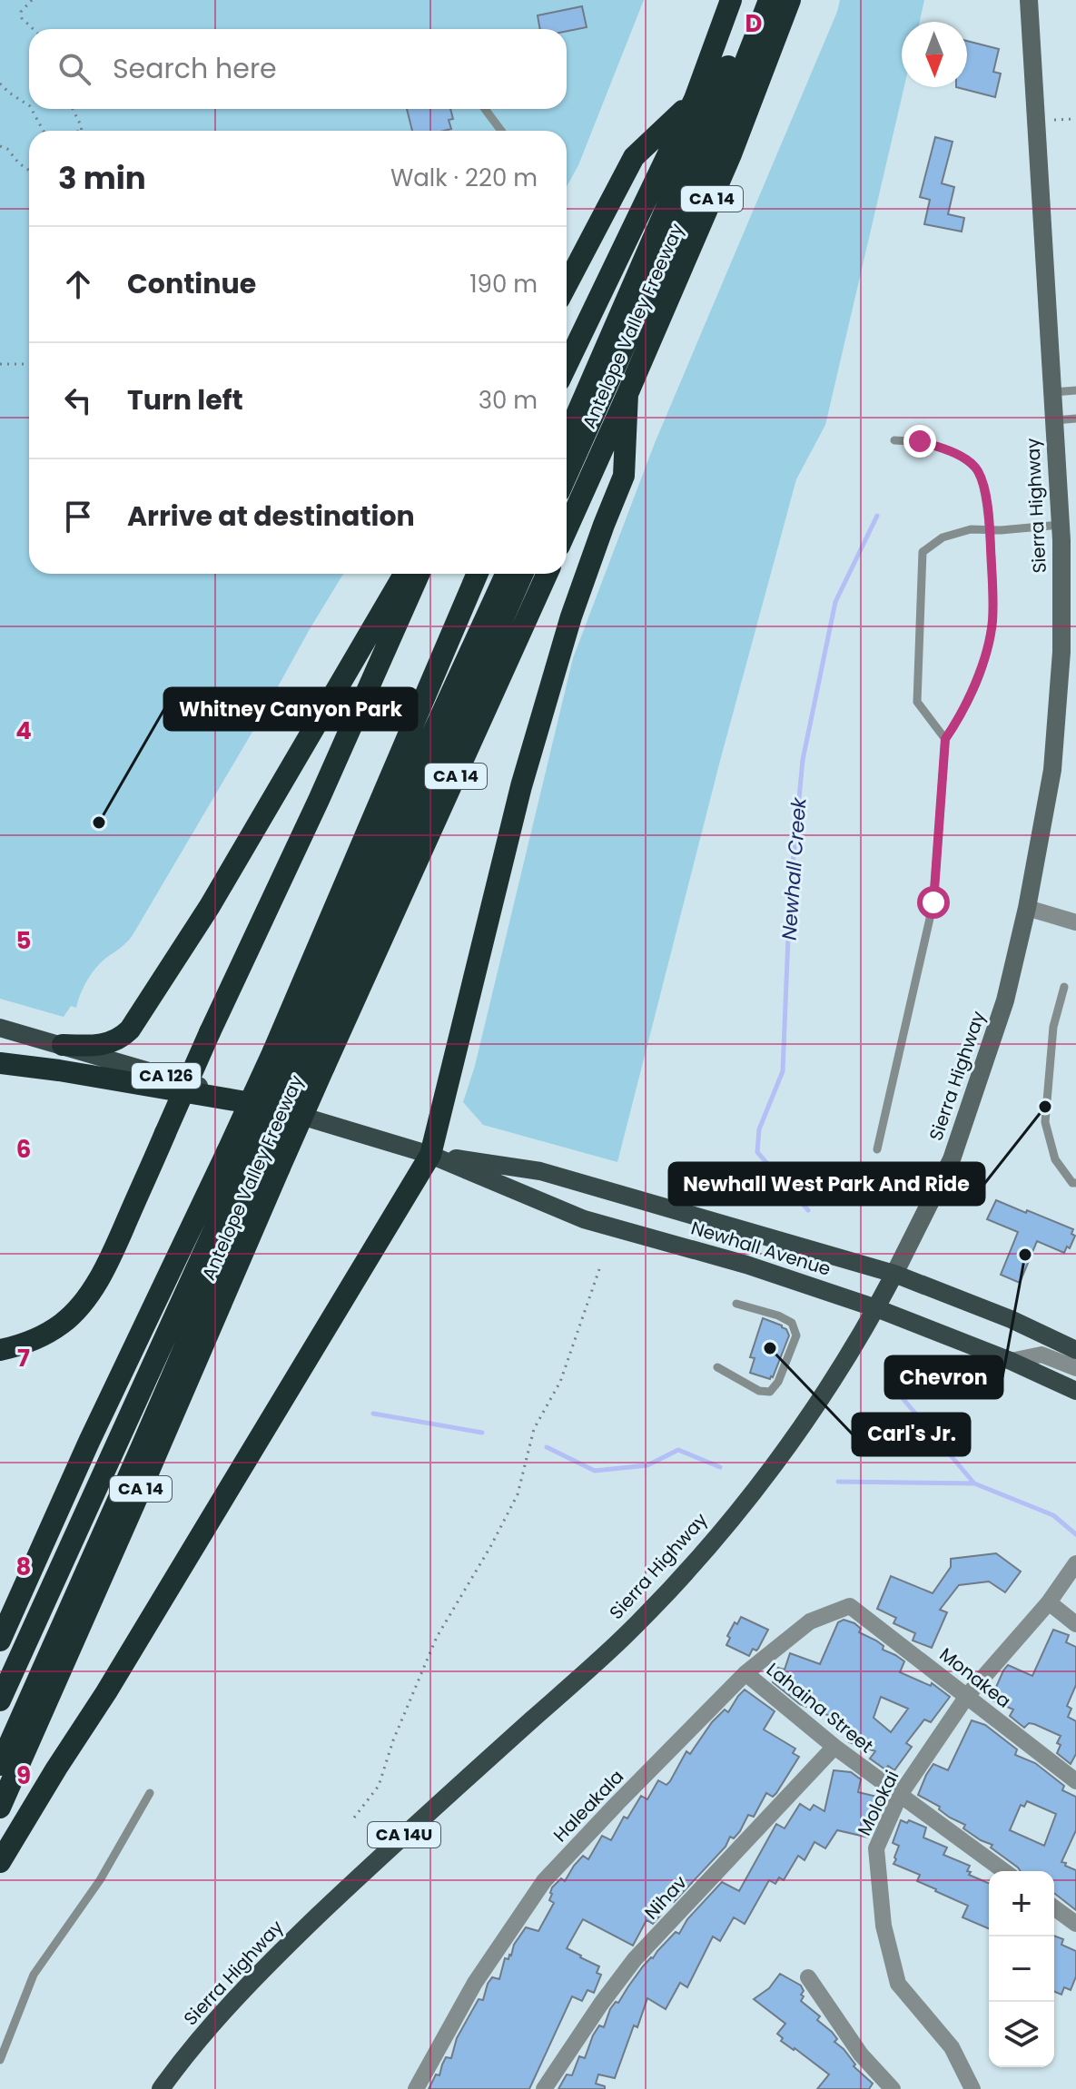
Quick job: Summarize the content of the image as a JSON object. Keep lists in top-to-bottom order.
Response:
{
  "streets": {
    "highway": ["CA 14", "Antelope Valley Freeway"],
    "main road": [
      "Sierra Highway",
      "CA 126",
      "Newhall Avenue",
      "CA 14U"
    ],
    "street": [
      "Monakea",
      "Lahaina Street",
      "Molokai",
      "Haleakala",
      "Nihav"
    ]
  },
  "crossings": [
    ["Sierra Highway", "Newhall Avenue"],
    ["Monakea", "Molokai"],
    ["Monakea", "Haleakala"],
    ["Lahaina Street", "Molokai"],
    ["Lahaina Street", "Haleakala"],
    ["Lahaina Street", "Nihav"]
  ],
  "water": ["Newhall Creek"],
  "places": [
    "Whitney Canyon Park",
    "Newhall West Park And Ride",
    "Chevron",
    "Carl's Jr."
  ],
  "north": "bottom",
  "page": {
    "search": "Search here",
    "heading": ["3 min", "Walk · 220 m"],
    "list": [
      ["Continue", "190 m"],
      ["Turn left", "30 m"],
      "Arrive at destination"
    ],
    "map_buttons": ["+", "−"]
  },
  "grid": {
    "columns": ["D"],
    "rows": [
      "4",
      "5",
      "6",
      "7",
      "8",
      "9"
    ]
  }
}
